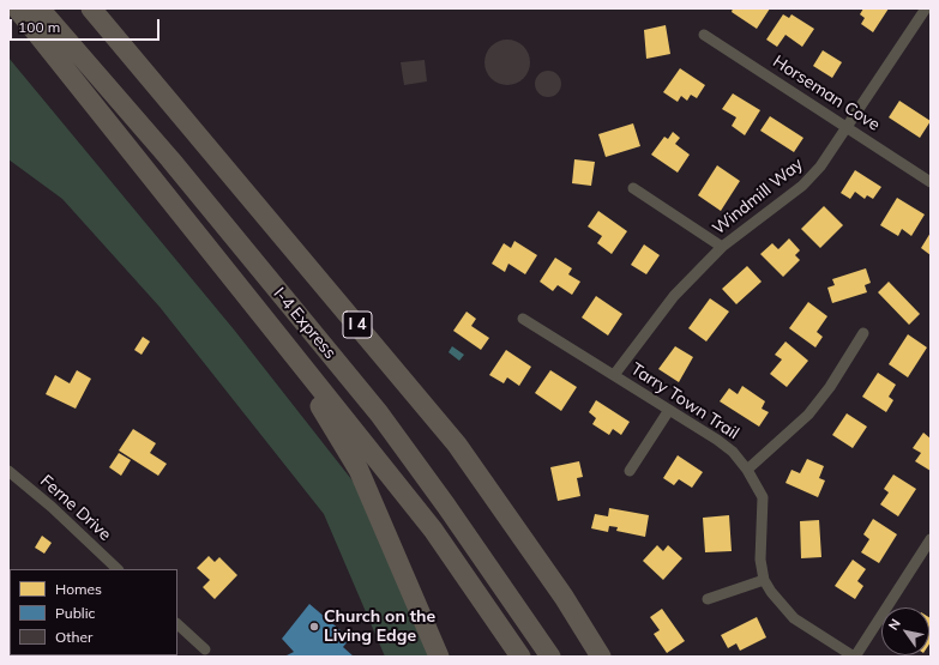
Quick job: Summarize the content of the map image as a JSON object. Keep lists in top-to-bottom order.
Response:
{
  "streets": {
    "highway": ["I-4 Express", "I 4"],
    "street": [
      "Horseman Cove",
      "Windmill Way",
      "Tarry Town Trail",
      "Ferne Drive"
    ]
  },
  "crossings": [
    ["Horseman Cove", "Windmill Way"],
    ["Windmill Way", "Tarry Town Trail"]
  ],
  "places": ["Church on the Living Edge"],
  "legend": ["Homes", "Public", "Other"],
  "scale_bar": "100 m",
  "north": "top left"
}
